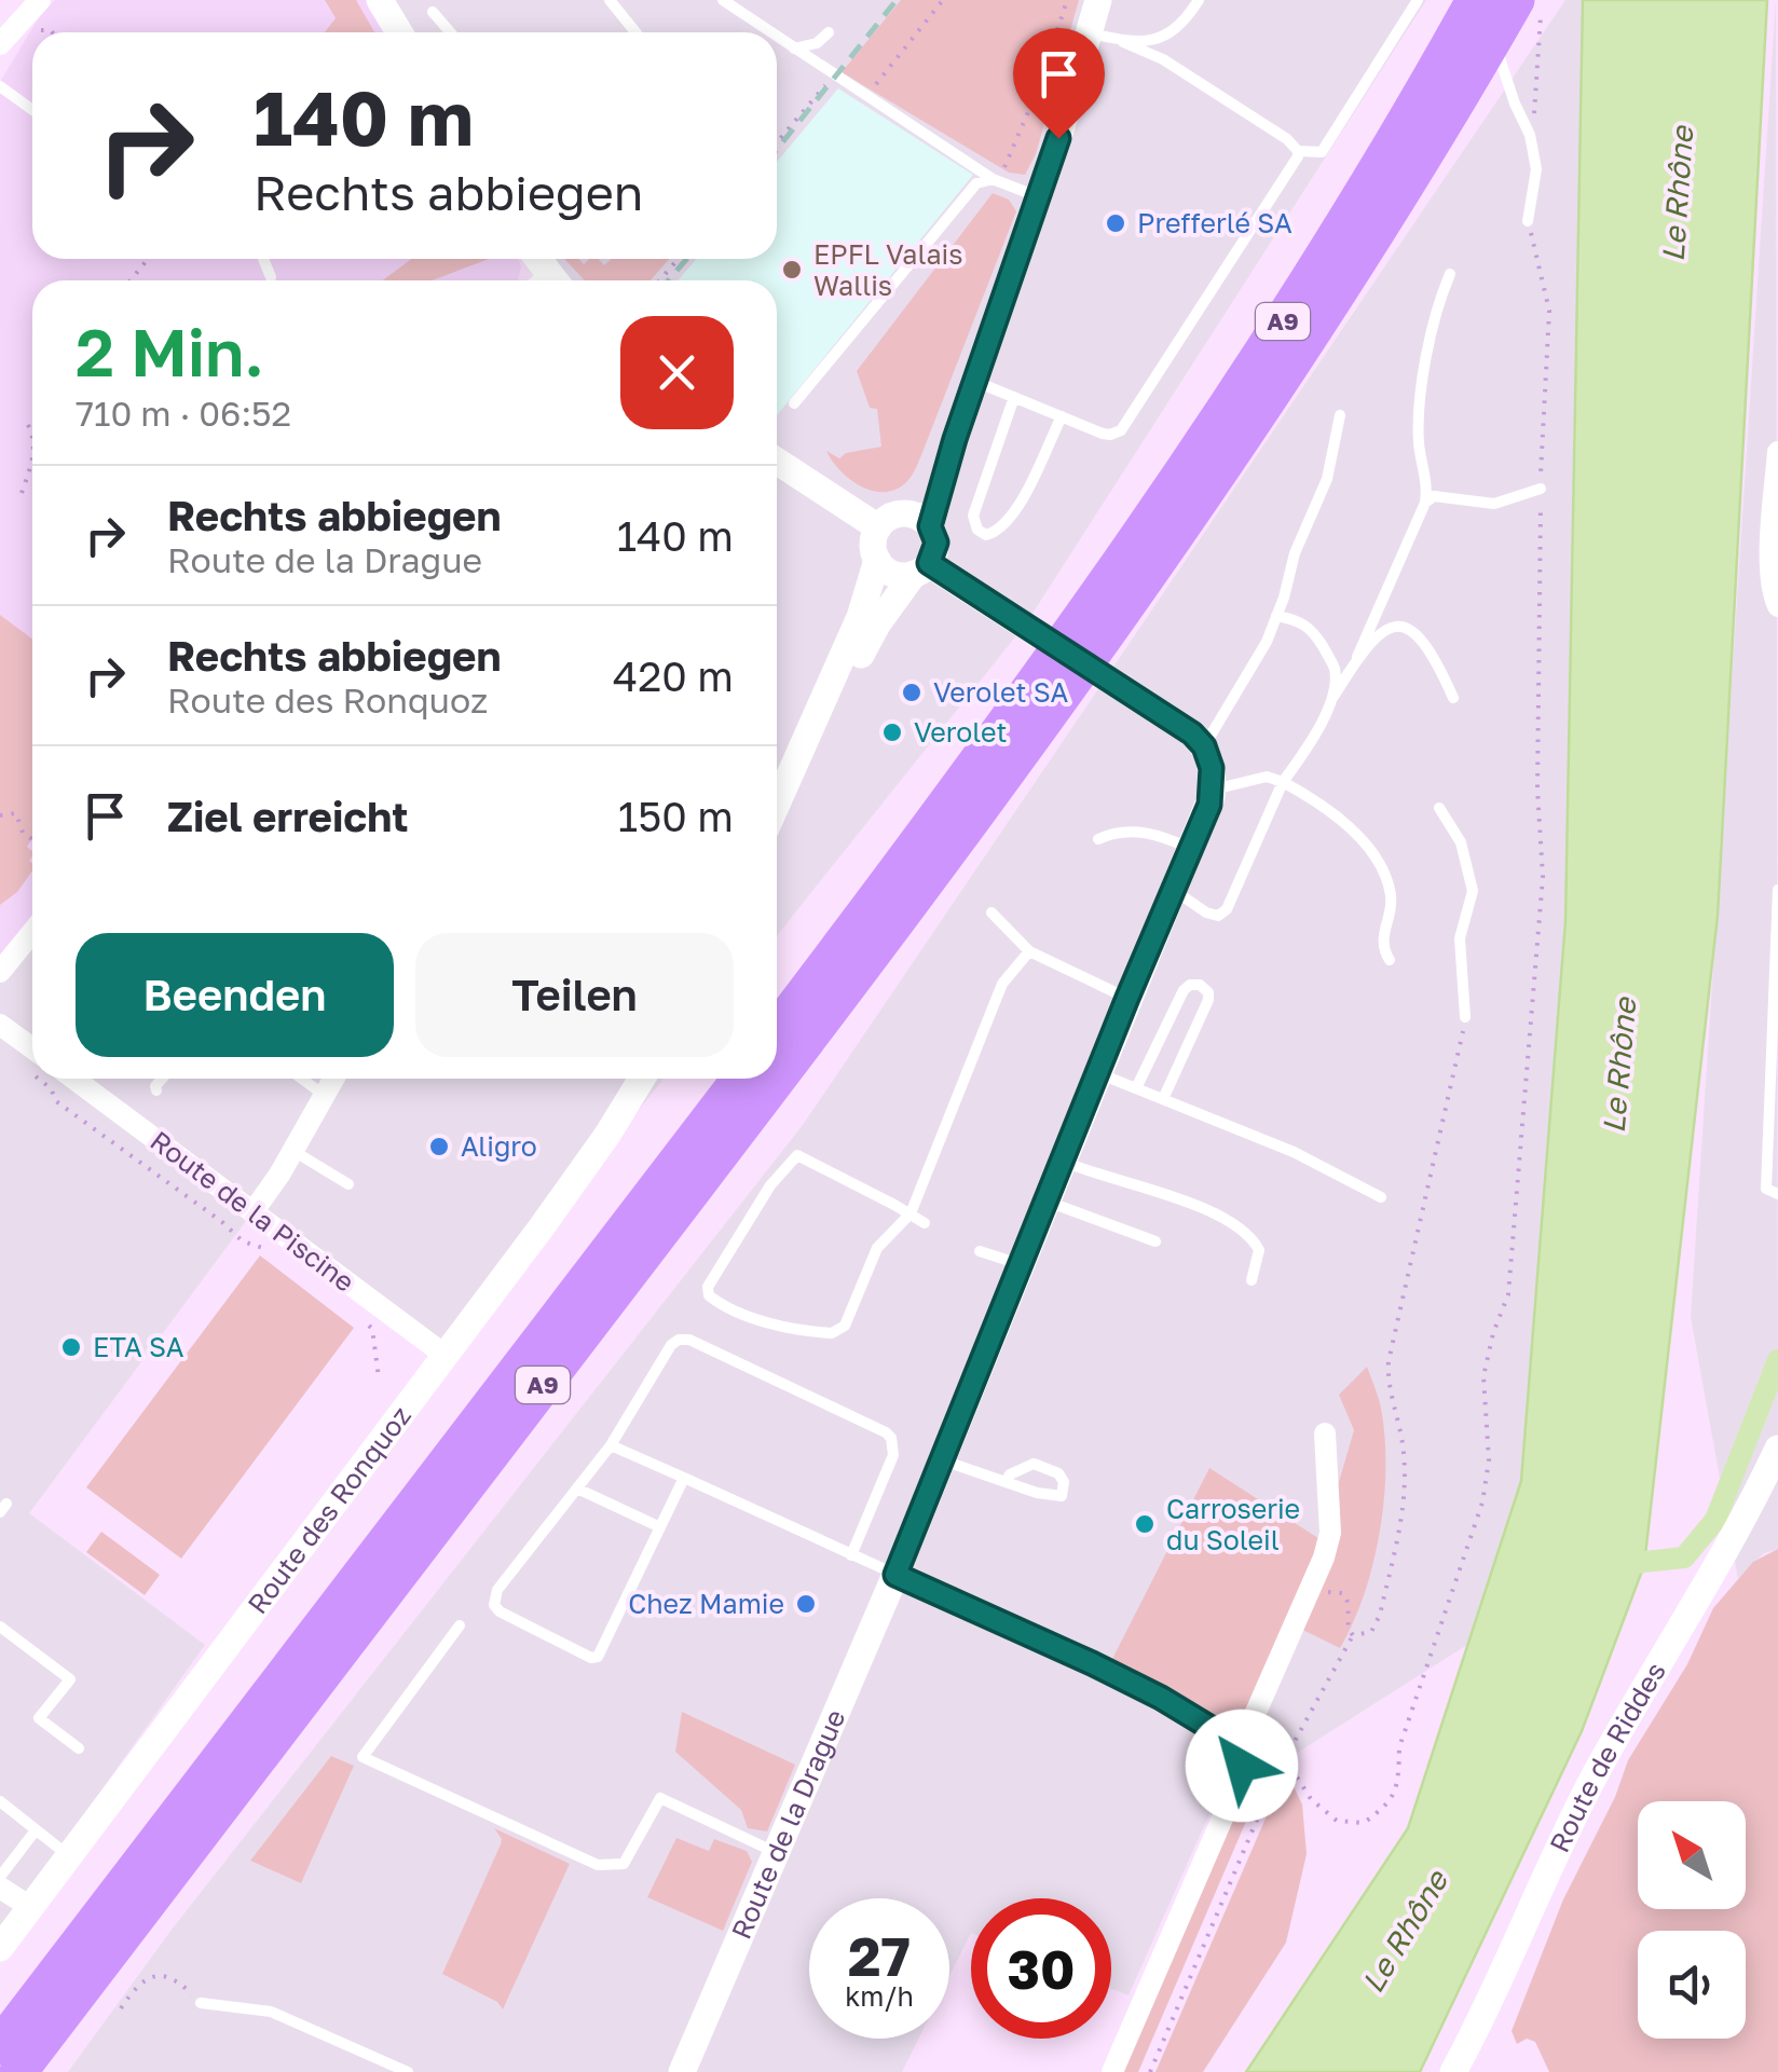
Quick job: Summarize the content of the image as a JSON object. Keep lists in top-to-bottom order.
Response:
{
  "streets": {
    "highway": ["A9"],
    "street": [
      "Route de la Piscine",
      "Route des Ronquoz",
      "Route de Riddes",
      "Route de la Drague"
    ]
  },
  "crossings": [
    ["Route de la Piscine", "Route des Ronquoz"]
  ],
  "water": ["Le Rhône"],
  "places": [
    "Prefferlé SA",
    "EPFL Valais Wallis",
    "Verolet SA",
    "Verolet",
    "Aligro",
    "ETA SA",
    "Carroserie du Soleil",
    "Chez Mamie"
  ],
  "north": "top left",
  "page": {
    "turn": ["140 m", "Rechts abbiegen"],
    "heading": ["2 Min.", "710 m · 06:52"],
    "list": [
      {
        "name": "Rechts abbiegen",
        "note": "Route de la Drague",
        "value": "140 m"
      },
      {
        "name": "Rechts abbiegen",
        "note": "Route des Ronquoz",
        "value": "420 m"
      },
      {
        "name": "Ziel erreicht",
        "value": "150 m"
      }
    ],
    "buttons": ["Beenden", "Teilen"],
    "speed": "27 km/h",
    "limit": "30"
  }
}
